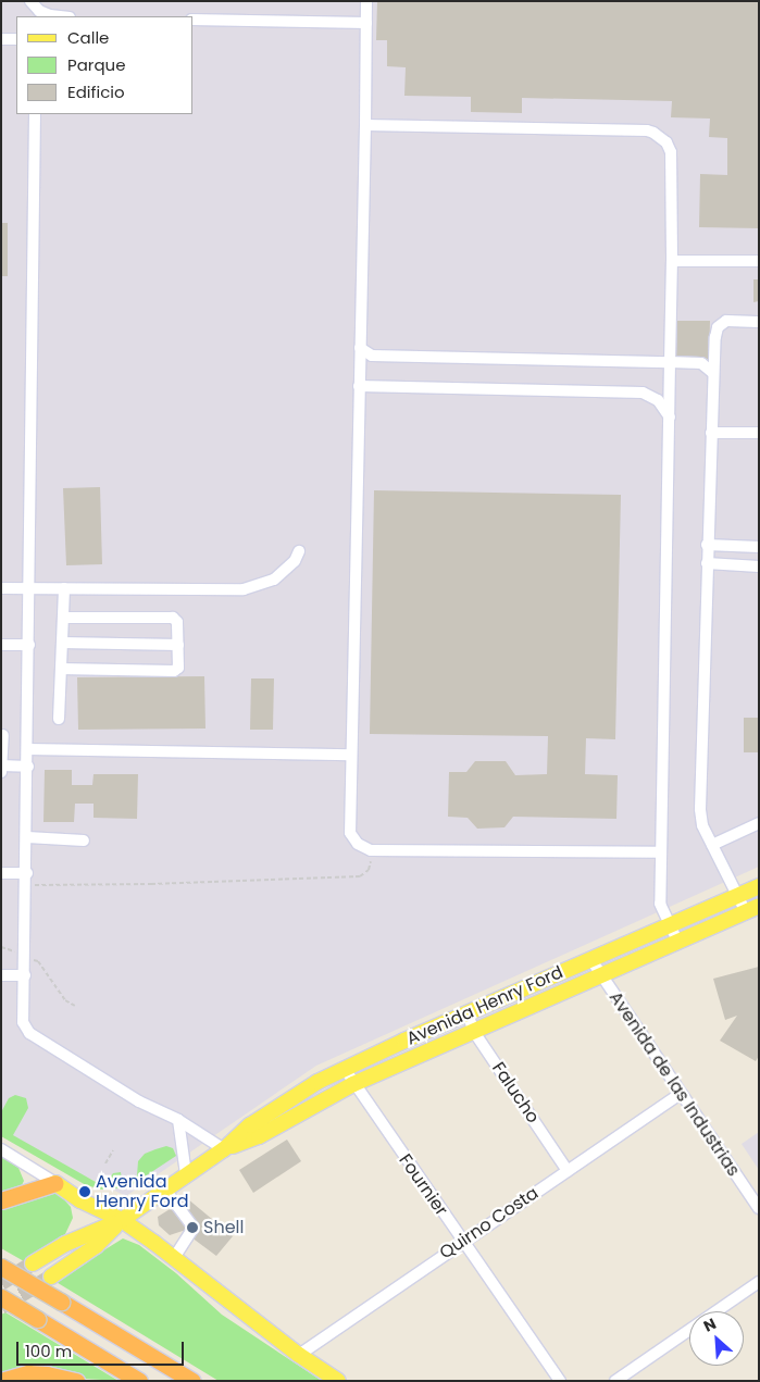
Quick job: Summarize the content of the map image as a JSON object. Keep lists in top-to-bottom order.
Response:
{
  "streets": {
    "main road": ["Avenida Henry Ford"],
    "street": [
      "Avenida de las Industrias",
      "Falucho",
      "Fournier",
      "Quirno Costa"
    ]
  },
  "crossings": [
    ["Avenida Henry Ford", "Avenida de las Industrias"],
    ["Avenida Henry Ford", "Falucho"],
    ["Avenida Henry Ford", "Fournier"],
    ["Avenida de las Industrias", "Quirno Costa"],
    ["Falucho", "Quirno Costa"],
    ["Fournier", "Quirno Costa"]
  ],
  "places": ["Avenida Henry Ford", "Shell"],
  "legend": ["Calle", "Parque", "Edificio"],
  "scale_bar": "100 m",
  "north": "top left"
}
